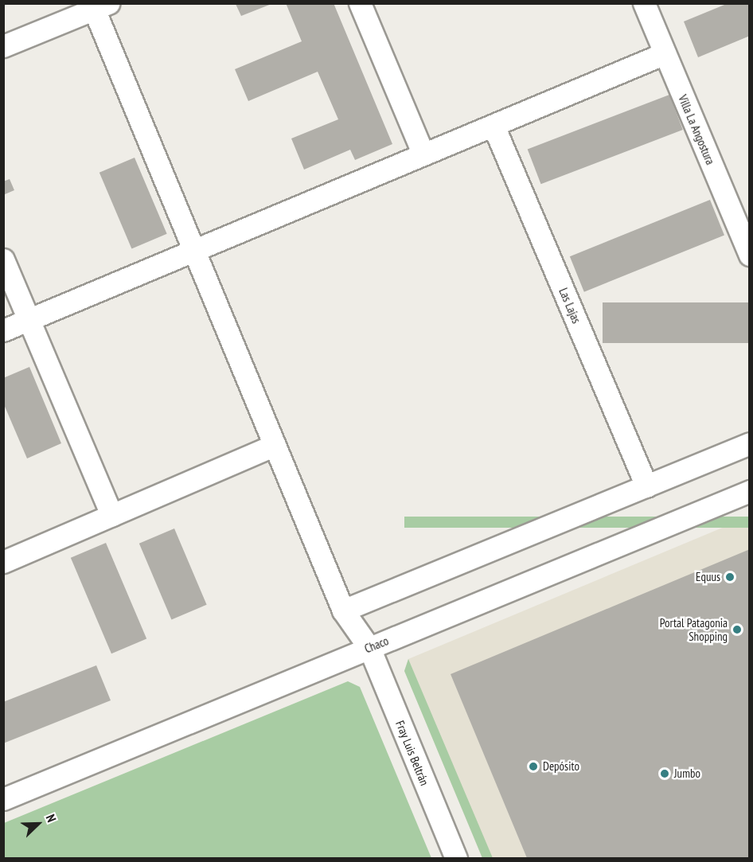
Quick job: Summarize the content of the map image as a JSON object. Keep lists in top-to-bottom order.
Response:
{
  "streets": {
    "street": [
      "Villa La Angostura",
      "Las Lajas",
      "Chaco",
      "Fray Luis Beltrán"
    ]
  },
  "crossings": [
    ["Chaco", "Fray Luis Beltrán"]
  ],
  "places": [
    "Equus",
    "Portal Patagonia Shopping",
    "Depósito",
    "Jumbo"
  ],
  "north": "top right"
}
